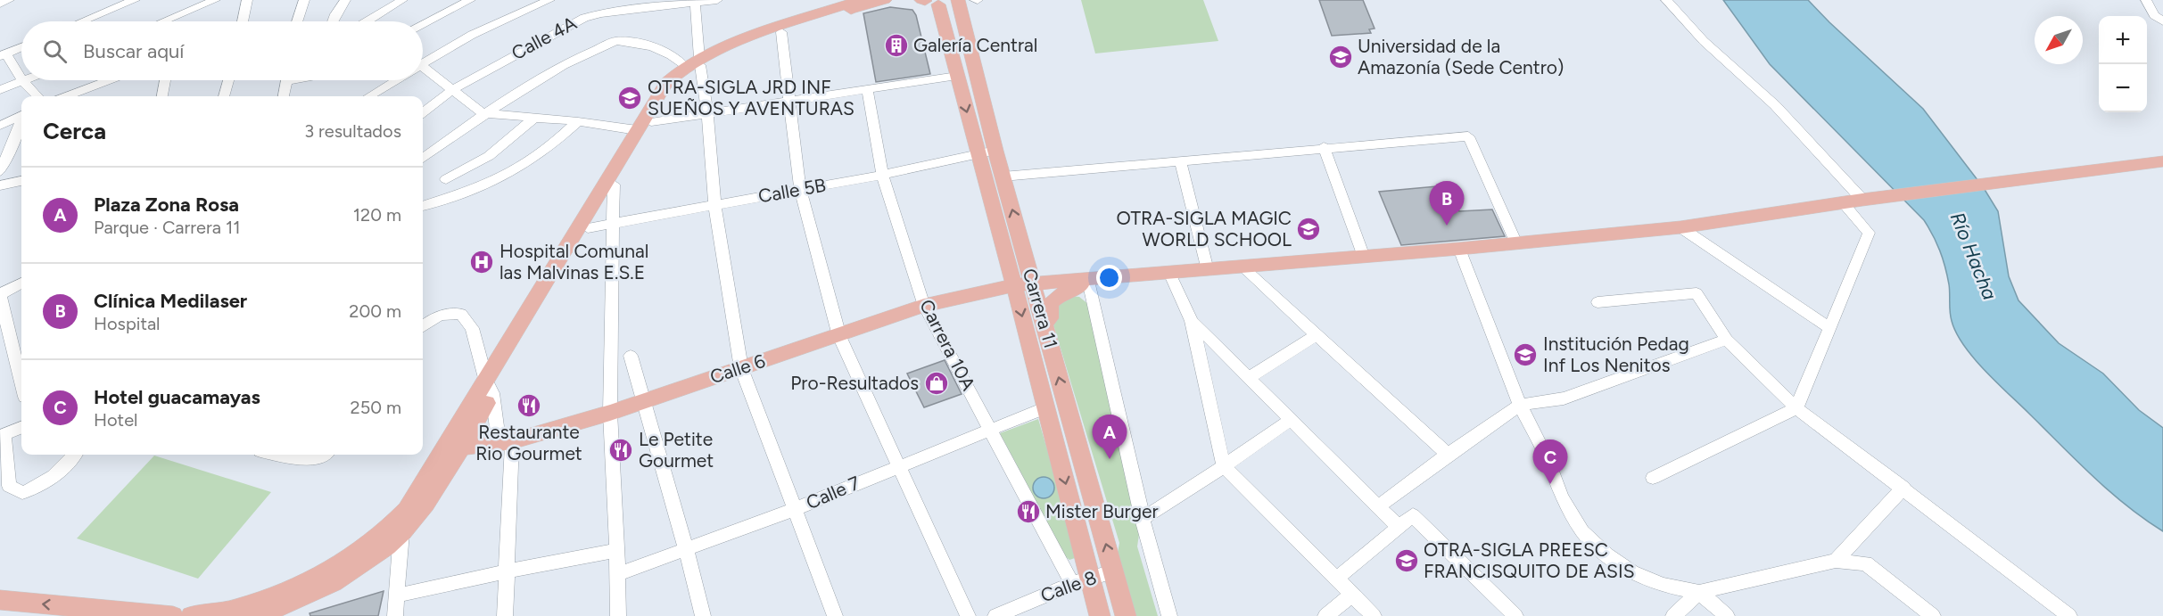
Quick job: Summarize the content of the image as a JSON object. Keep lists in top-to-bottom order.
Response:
{
  "streets": {
    "main road": ["Carrera 11", "Calle 6"],
    "street": [
      "Calle 4A",
      "Calle 5B",
      "Carrera 10A",
      "Calle 7",
      "Calle 8"
    ]
  },
  "crossings": [
    ["Calle 5B", "Carrera 11"],
    ["Calle 5B", "Carrera 10A"],
    ["Carrera 11", "Calle 6"],
    ["Carrera 11", "Calle 7"],
    ["Carrera 11", "Calle 8"],
    ["Carrera 10A", "Calle 6"],
    ["Carrera 10A", "Calle 7"],
    ["Carrera 10A", "Calle 8"]
  ],
  "water": ["Río Hacha"],
  "places": {
    "building": ["Galería Central"],
    "school or university": [
      "Universidad de la Amazonía (Sede Centro)",
      "OTRA-SIGLA JRD INF SUEÑOS Y AVENTURAS",
      "OTRA-SIGLA MAGIC WORLD SCHOOL",
      "Institución Pedag Inf Los Nenitos",
      "OTRA-SIGLA PREESC FRANCISQUITO DE ASIS"
    ],
    "hospital": ["Hospital Comunal las Malvinas E.S.E"],
    "shop": ["Pro-Resultados"],
    "restaurant": ["Restaurante Rio Gourmet", "Le Petite Gourmet", "Mister Burger"]
  },
  "north": "bottom left",
  "page": {
    "map_buttons": ["+", "−"],
    "search": "Buscar aquí",
    "heading": ["Cerca", "3 resultados"],
    "list": [
      {
        "mark": "A",
        "name": "Plaza Zona Rosa",
        "note": "Parque · Carrera 11",
        "value": "120 m"
      },
      {
        "mark": "B",
        "name": "Clínica Medilaser",
        "note": "Hospital",
        "value": "200 m"
      },
      {
        "mark": "C",
        "name": "Hotel guacamayas",
        "note": "Hotel",
        "value": "250 m"
      }
    ],
    "pins": ["B", "A", "C"]
  }
}
